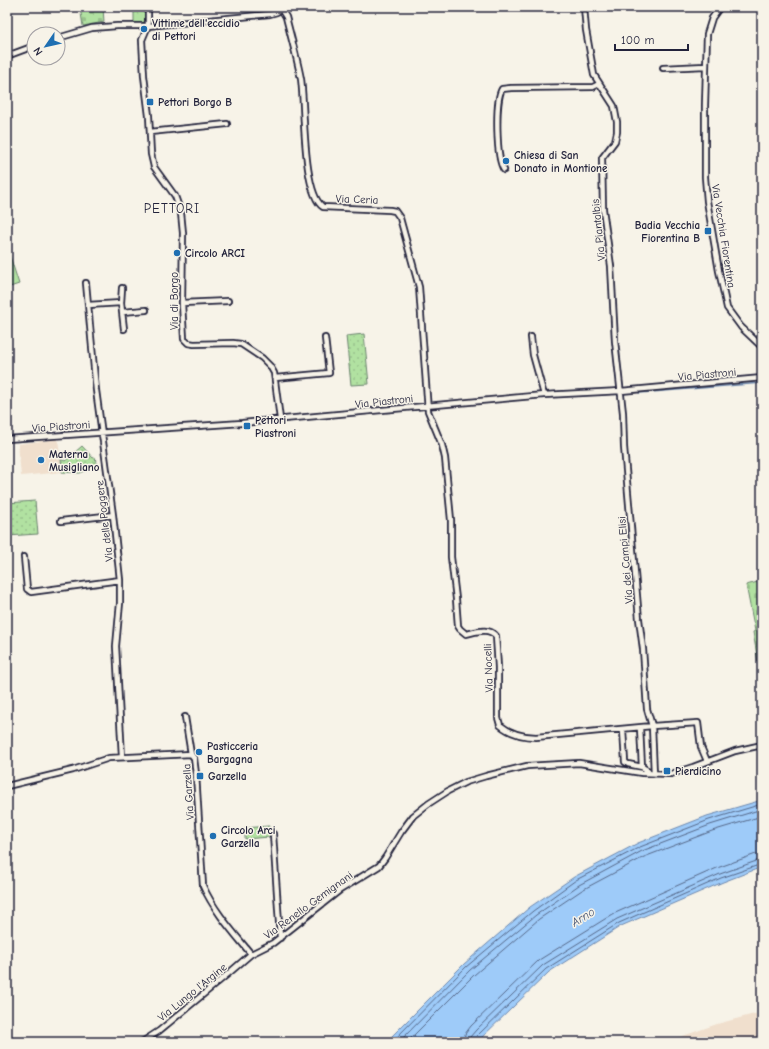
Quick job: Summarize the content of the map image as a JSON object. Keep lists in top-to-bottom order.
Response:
{
  "streets": {
    "street": [
      "Via Ceria",
      "Via Piantalbis",
      "Via Vecchia Fiorentina",
      "Via di Borgo",
      "Via Piastroni",
      "Via delle Poggere",
      "Via dei Campi Elisi",
      "Via Nocelli",
      "Via Garzella",
      "Via Renello Gemignani",
      "Via Lungo l'Argine"
    ]
  },
  "crossings": [
    ["Via Ceria", "Via Piastroni"],
    ["Via Ceria", "Via Nocelli"],
    ["Via Piantalbis", "Via Piastroni"],
    ["Via Piantalbis", "Via dei Campi Elisi"],
    ["Via di Borgo", "Via Piastroni"],
    ["Via Piastroni", "Via delle Poggere"],
    ["Via Piastroni", "Via dei Campi Elisi"],
    ["Via Piastroni", "Via Nocelli"],
    ["Via delle Poggere", "Via Garzella"],
    ["Via dei Campi Elisi", "Via Nocelli"],
    ["Via Nocelli", "Via Renello Gemignani"],
    ["Via Garzella", "Via Renello Gemignani"],
    ["Via Garzella", "Via Lungo l'Argine"],
    ["Via Renello Gemignani", "Via Lungo l'Argine"]
  ],
  "districts": ["PETTORI"],
  "water": ["Arno"],
  "places": {
    "other": [
      "Vittime dell'eccidio di Pettori",
      "Chiesa di San Donato in Montione",
      "Circolo ARCI",
      "Materna Musigliano",
      "Pasticceria Bargagna",
      "Circolo Arci Garzella"
    ],
    "transit": [
      "Pettori Borgo B",
      "Badia Vecchia Fiorentina B",
      "Pettori Piastroni",
      "Pierdicino",
      "Garzella"
    ]
  },
  "scale_bar": "100 m",
  "north": "bottom left"
}
